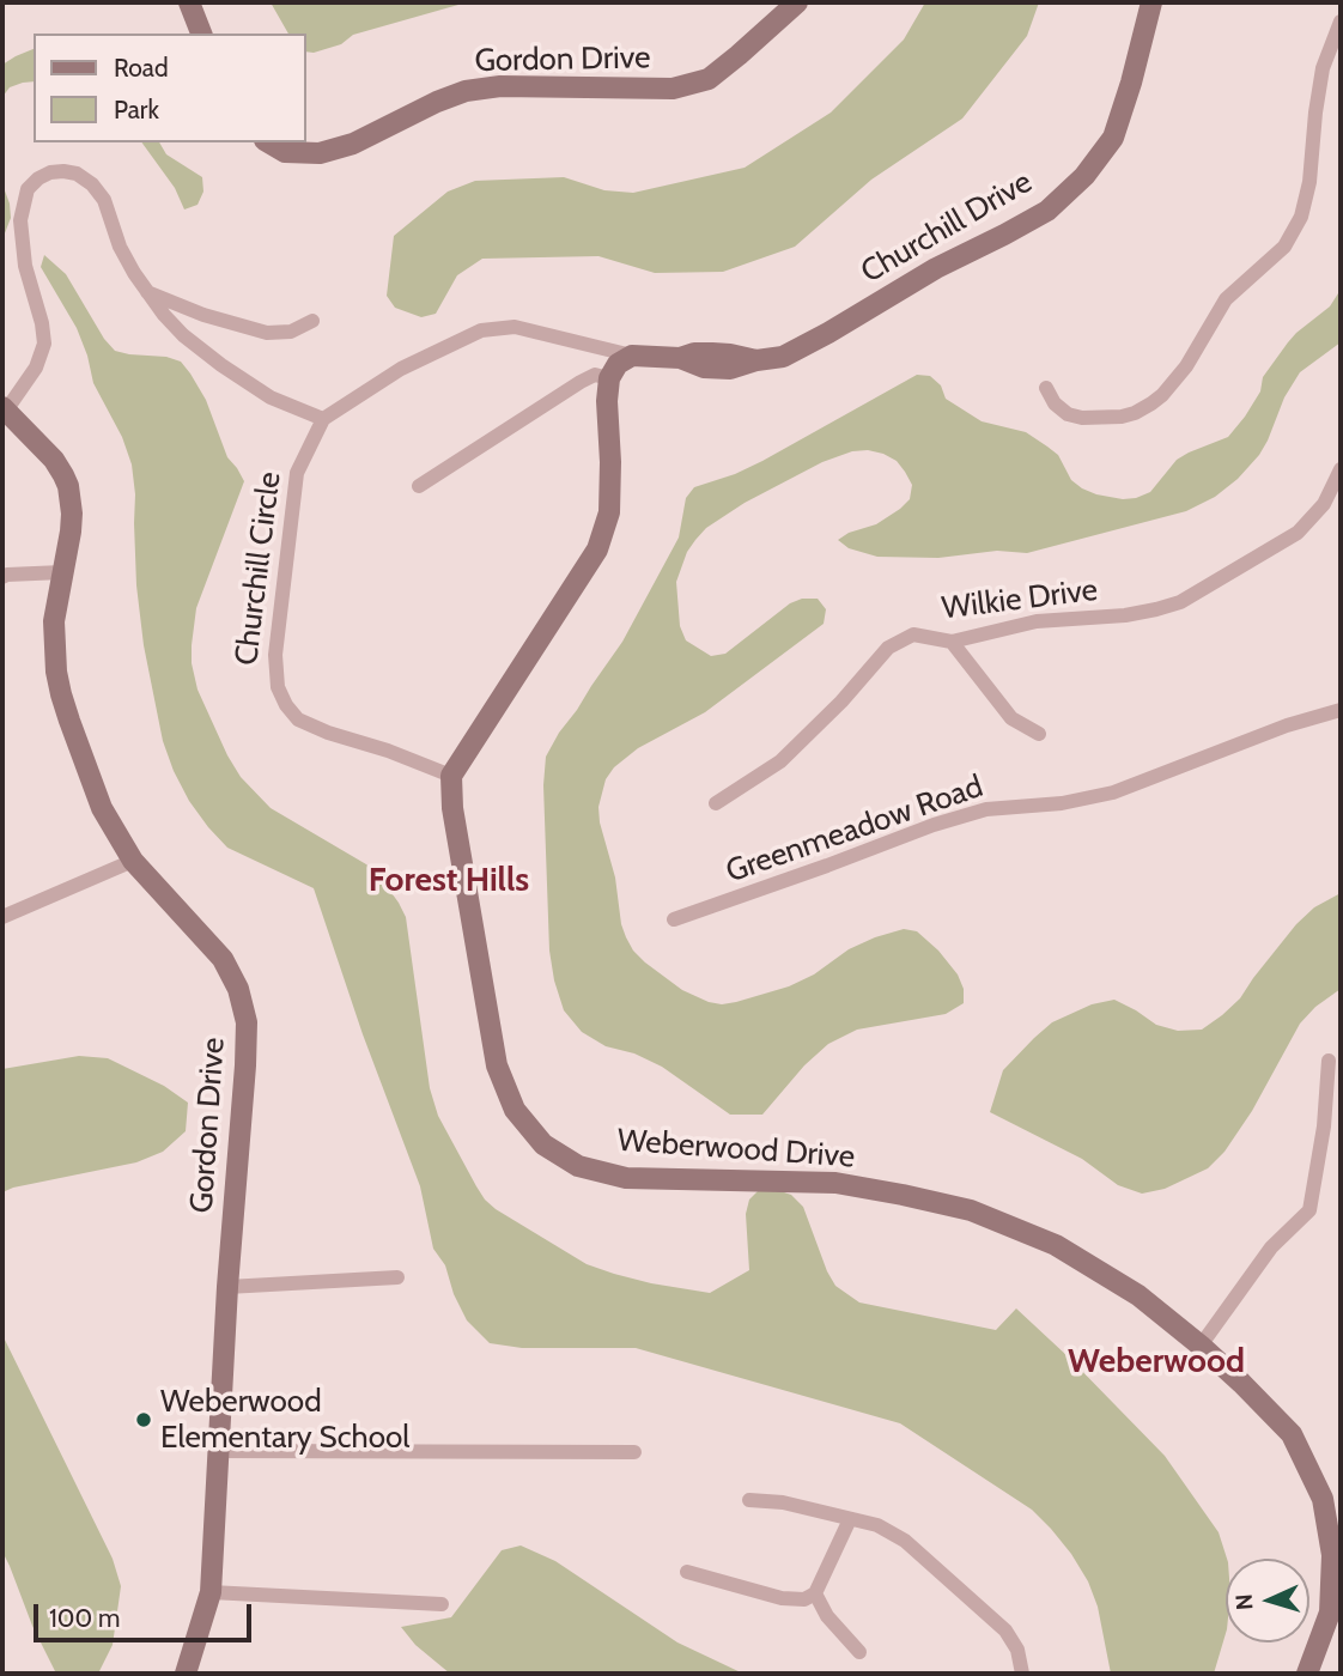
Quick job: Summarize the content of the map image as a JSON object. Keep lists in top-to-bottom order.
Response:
{
  "streets": {
    "street": [
      "Gordon Drive",
      "Churchill Drive",
      "Churchill Circle",
      "Wilkie Drive",
      "Greenmeadow Road",
      "Weberwood Drive"
    ]
  },
  "crossings": [
    ["Churchill Circle", "Weberwood Drive"]
  ],
  "districts": ["Forest Hills", "Weberwood"],
  "places": ["Weberwood Elementary School"],
  "legend": ["Road", "Park"],
  "scale_bar": "100 m",
  "north": "left"
}
